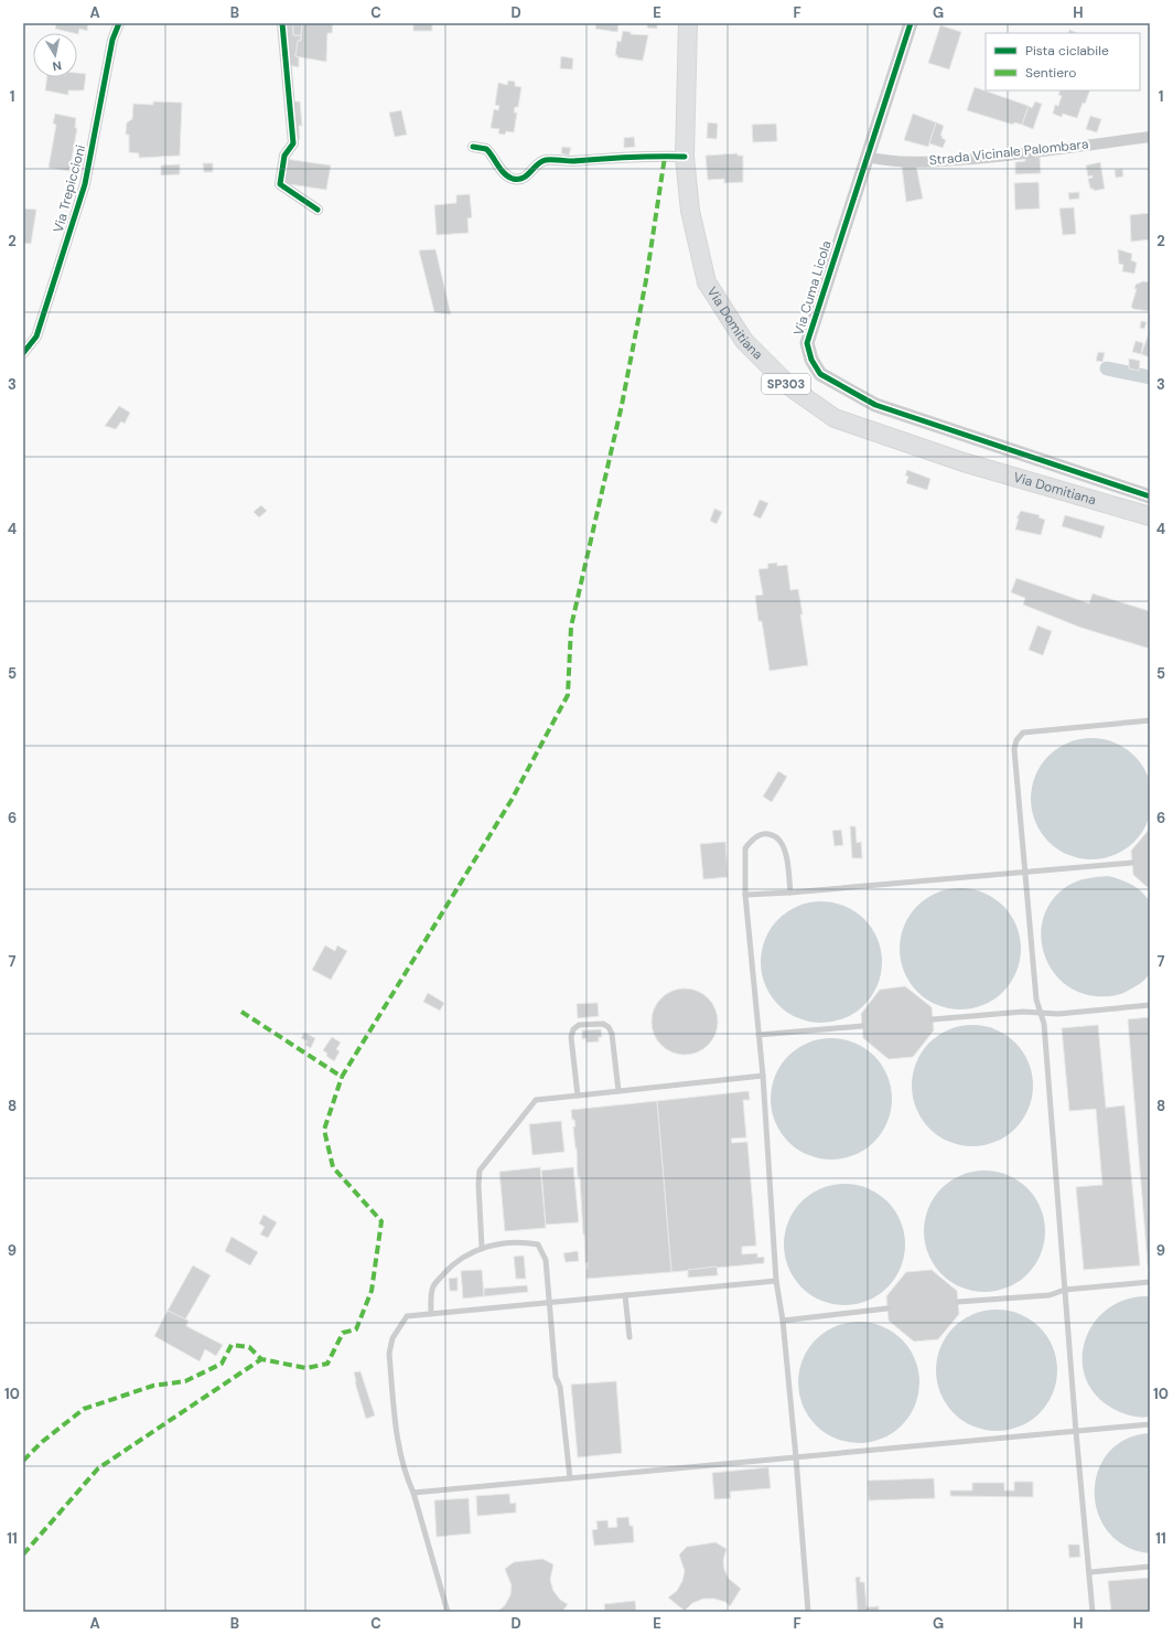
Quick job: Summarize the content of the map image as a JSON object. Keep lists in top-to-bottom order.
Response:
{
  "streets": {
    "main road": ["Via Domitiana", "SP303"],
    "street": ["Strada Vicinale Palombara", "Via Trepiccioni", "Via Cuma Licola"]
  },
  "crossings": [
    ["Strada Vicinale Palombara", "Via Cuma Licola"]
  ],
  "legend": ["Pista ciclabile", "Sentiero"],
  "north": "bottom",
  "grid": {
    "columns": [
      "A",
      "B",
      "C",
      "D",
      "E",
      "F",
      "G",
      "H"
    ],
    "rows": [
      "1",
      "2",
      "3",
      "4",
      "5",
      "6",
      "7",
      "8",
      "9",
      "10",
      "11"
    ]
  }
}
